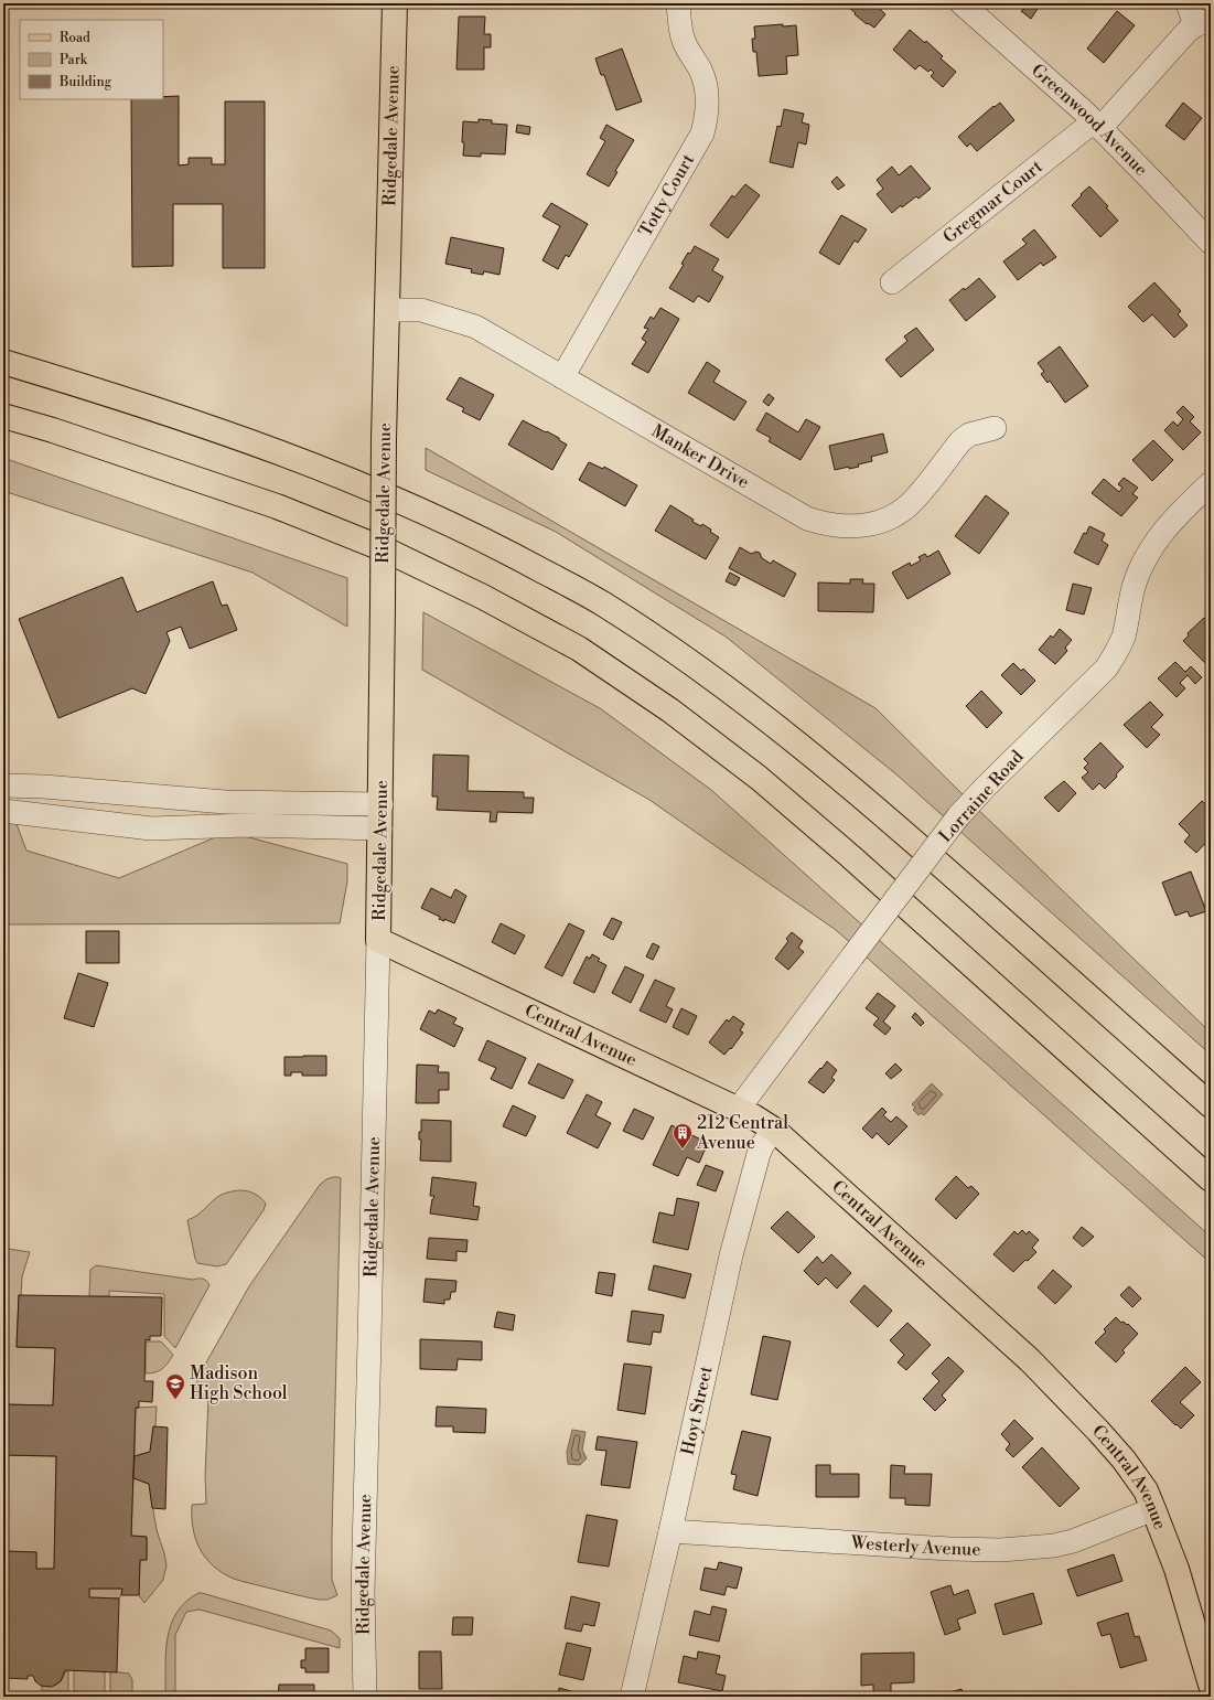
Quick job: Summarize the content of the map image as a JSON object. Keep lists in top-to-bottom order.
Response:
{
  "streets": {
    "main road": ["Ridgedale Avenue", "Central Avenue"],
    "street": [
      "Greenwood Avenue",
      "Totty Court",
      "Gregmar Court",
      "Manker Drive",
      "Lorraine Road",
      "Hoyt Street",
      "Westerly Avenue"
    ]
  },
  "crossings": [
    ["Greenwood Avenue", "Gregmar Court"],
    ["Ridgedale Avenue", "Manker Drive"],
    ["Ridgedale Avenue", "Central Avenue"],
    ["Totty Court", "Manker Drive"],
    ["Lorraine Road", "Central Avenue"],
    ["Central Avenue", "Hoyt Street"],
    ["Central Avenue", "Westerly Avenue"],
    ["Hoyt Street", "Westerly Avenue"]
  ],
  "places": {
    "building": ["212 Central Avenue"],
    "school or university": ["Madison High School"]
  },
  "legend": ["Road", "Park", "Building"]
}
